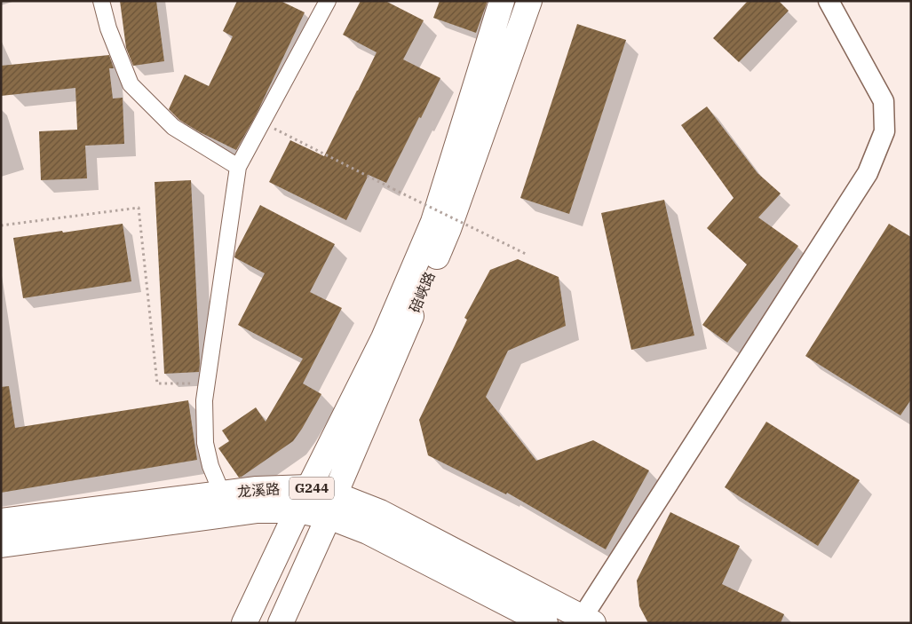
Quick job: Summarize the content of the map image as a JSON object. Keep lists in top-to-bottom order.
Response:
{
  "streets": {
    "main road": ["碚峡路", "G244", "龙溪路"]
  },
  "crossings": [
    ["碚峡路", "龙溪路"]
  ]
}
